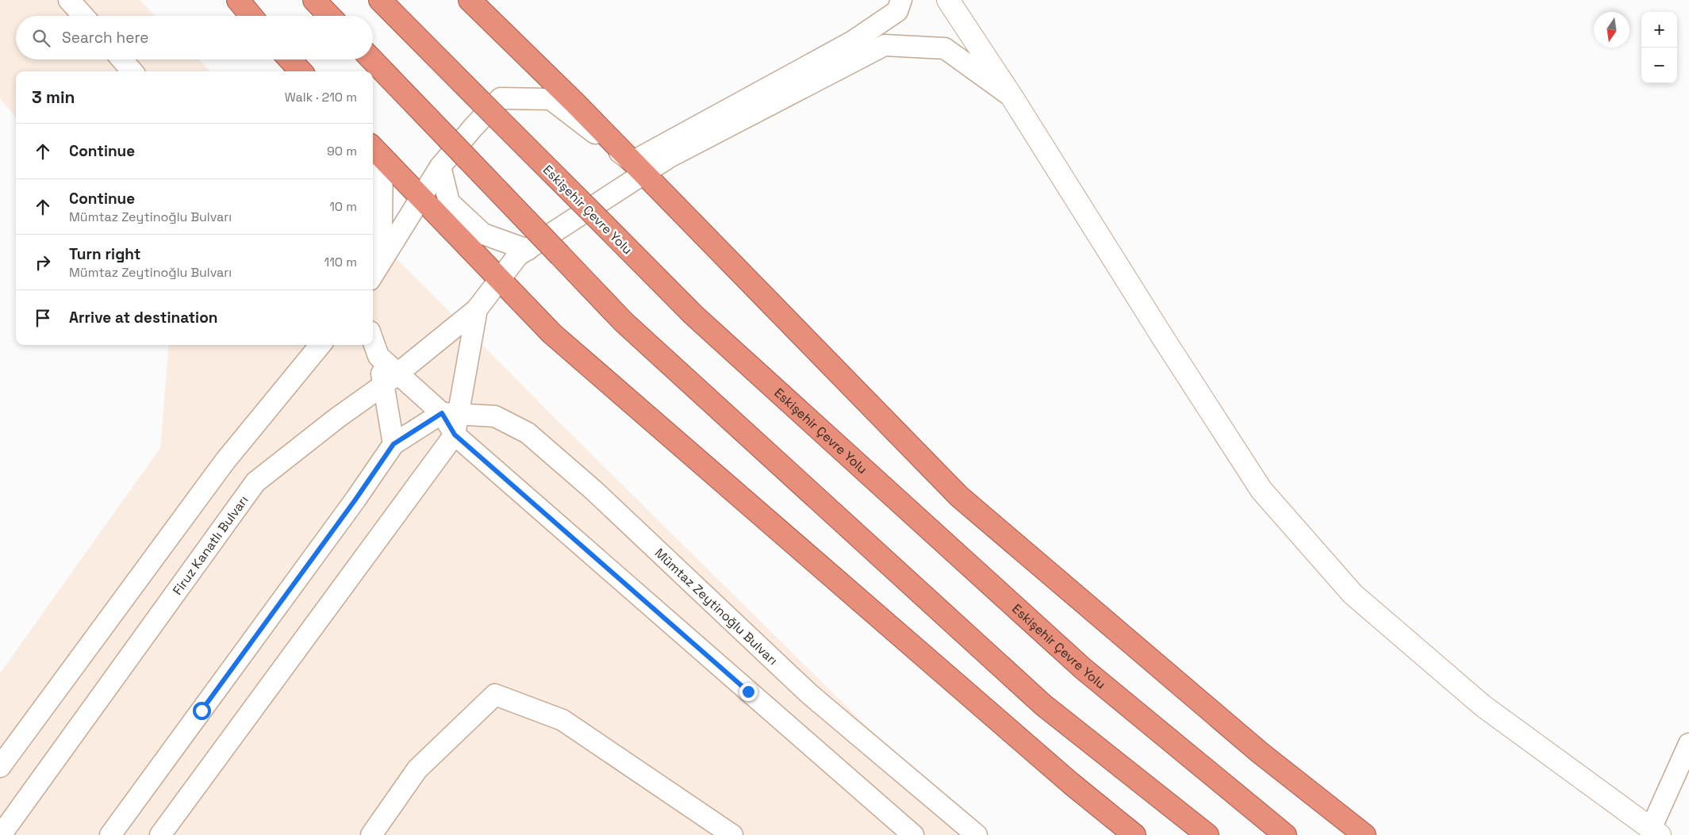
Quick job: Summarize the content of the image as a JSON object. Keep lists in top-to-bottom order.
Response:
{
  "streets": {
    "highway": ["Eskişehir Çevre Yolu"],
    "street": ["Firuz Kanatlı Bulvarı", "Mümtaz Zeytinoğlu Bulvarı"]
  },
  "north": "bottom",
  "page": {
    "map_buttons": ["+", "−"],
    "search": "Search here",
    "heading": ["3 min", "Walk · 210 m"],
    "list": [
      ["Continue", "90 m"],
      ["Continue", "Mümtaz Zeytinoğlu Bulvarı", "10 m"],
      ["Turn right", "Mümtaz Zeytinoğlu Bulvarı", "110 m"],
      "Arrive at destination"
    ]
  }
}
